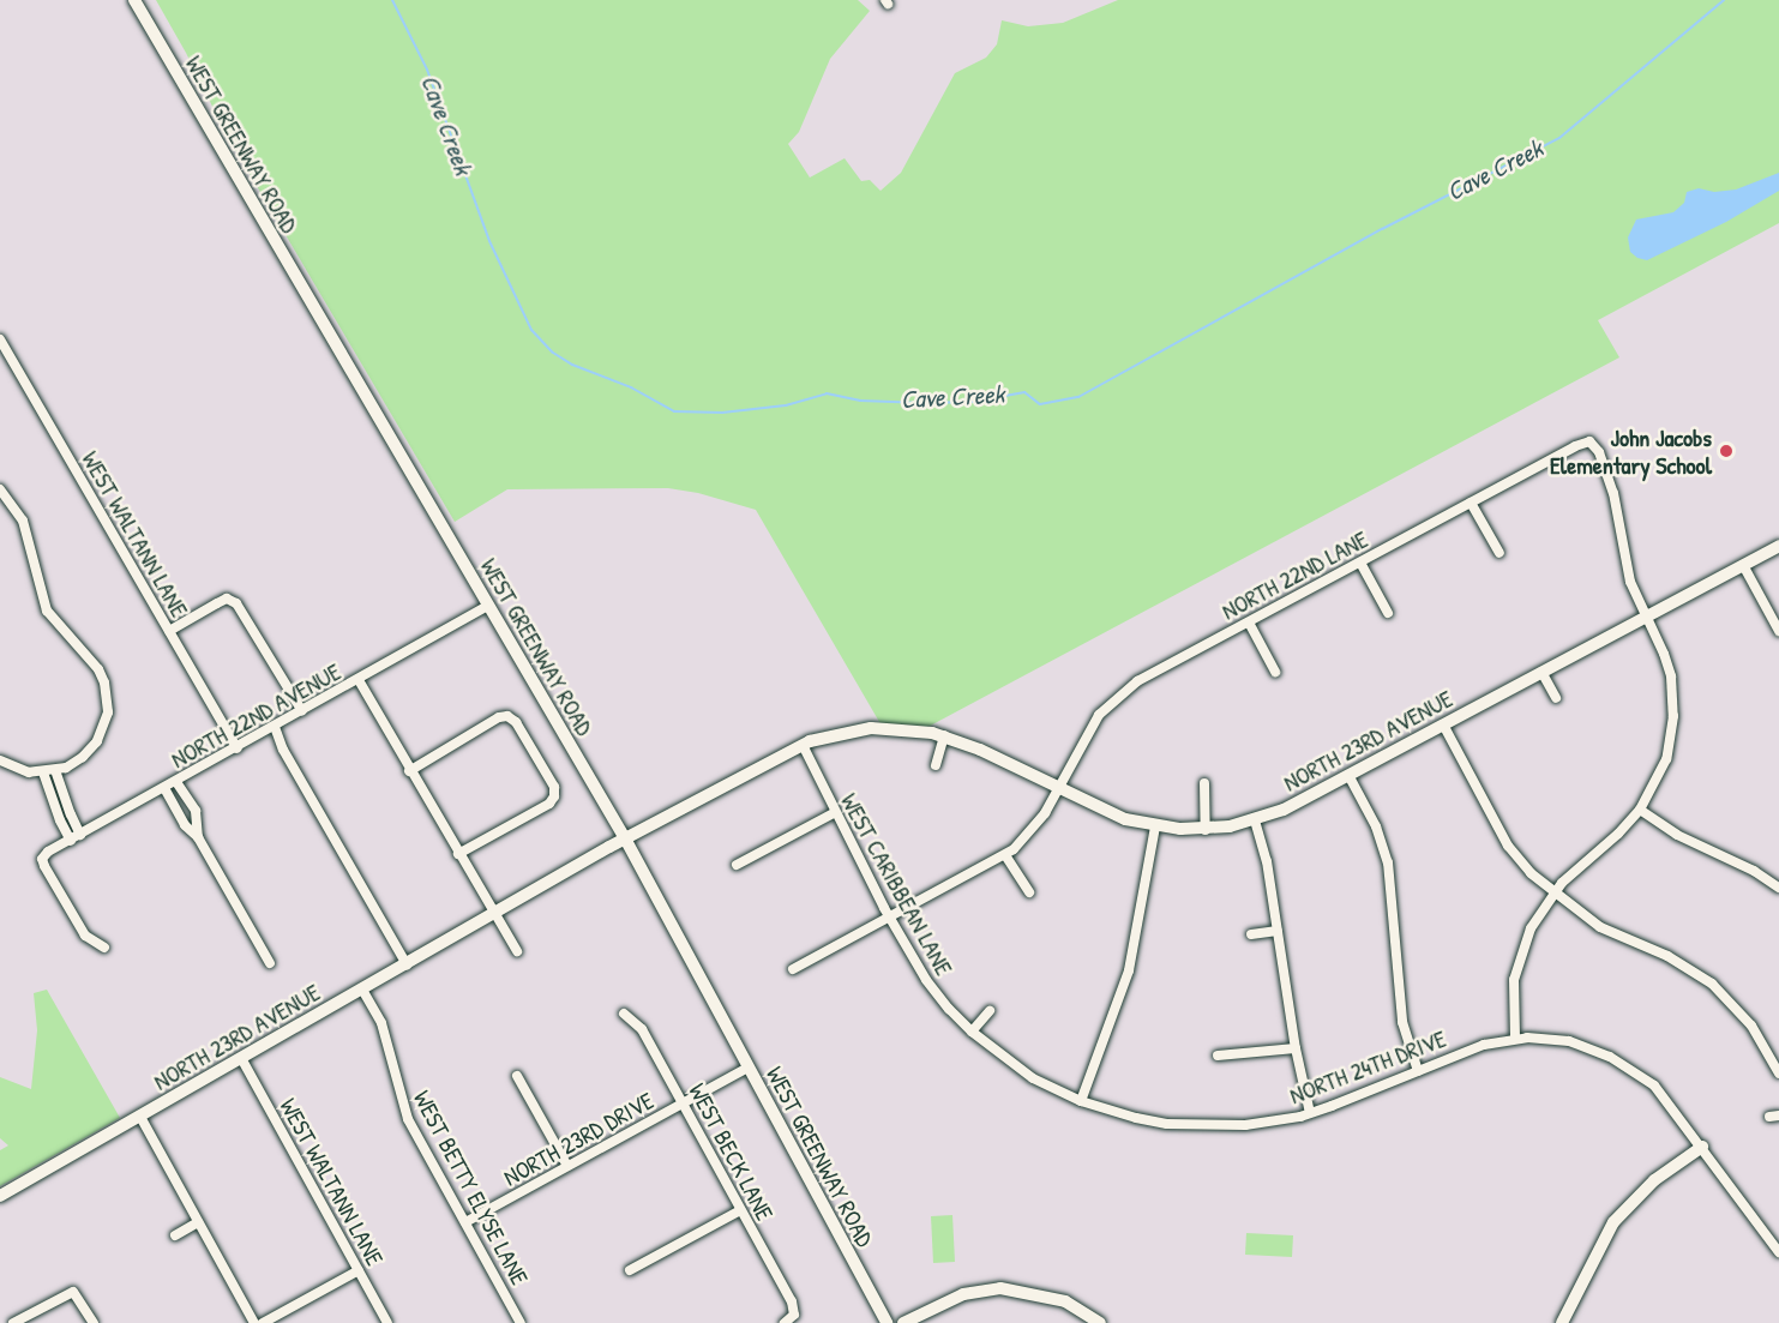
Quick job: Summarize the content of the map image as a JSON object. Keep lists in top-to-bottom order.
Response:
{
  "streets": {
    "street": [
      "WEST GREENWAY ROAD",
      "WEST WALTANN LANE",
      "NORTH 22ND LANE",
      "NORTH 22ND AVENUE",
      "NORTH 23RD AVENUE",
      "WEST CARIBBEAN LANE",
      "NORTH 24TH DRIVE",
      "NORTH 23RD DRIVE",
      "WEST BECK LANE",
      "WEST BETTY ELYSE LANE"
    ]
  },
  "crossings": [
    ["WEST GREENWAY ROAD", "NORTH 22ND AVENUE"],
    ["WEST GREENWAY ROAD", "NORTH 23RD AVENUE"],
    ["WEST GREENWAY ROAD", "NORTH 23RD DRIVE"],
    ["WEST WALTANN LANE", "NORTH 22ND AVENUE"],
    ["WEST WALTANN LANE", "NORTH 23RD AVENUE"],
    ["NORTH 22ND LANE", "NORTH 23RD AVENUE"],
    ["NORTH 22ND LANE", "WEST CARIBBEAN LANE"],
    ["NORTH 23RD AVENUE", "WEST CARIBBEAN LANE"],
    ["NORTH 23RD AVENUE", "WEST BETTY ELYSE LANE"],
    ["WEST CARIBBEAN LANE", "NORTH 24TH DRIVE"],
    ["NORTH 23RD DRIVE", "WEST BECK LANE"],
    ["NORTH 23RD DRIVE", "WEST BETTY ELYSE LANE"]
  ],
  "water": ["Cave Creek"],
  "places": ["John Jacobs Elementary School"]
}
